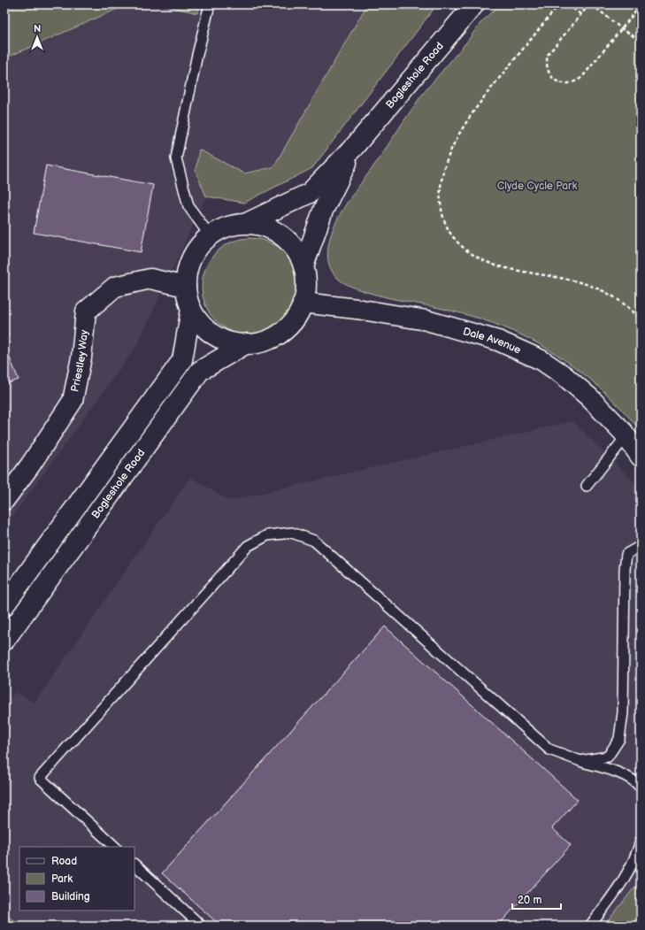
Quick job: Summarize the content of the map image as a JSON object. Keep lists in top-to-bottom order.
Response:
{
  "streets": {
    "street": ["Bogleshole Road", "Dale Avenue", "Priestley Way"]
  },
  "crossings": [
    ["Bogleshole Road", "Dale Avenue"],
    ["Bogleshole Road", "Priestley Way"],
    ["Dale Avenue", "Priestley Way"]
  ],
  "parks": ["Clyde Cycle Park"],
  "legend": ["Road", "Park", "Building"],
  "scale_bar": "20 m",
  "north": "top"
}
